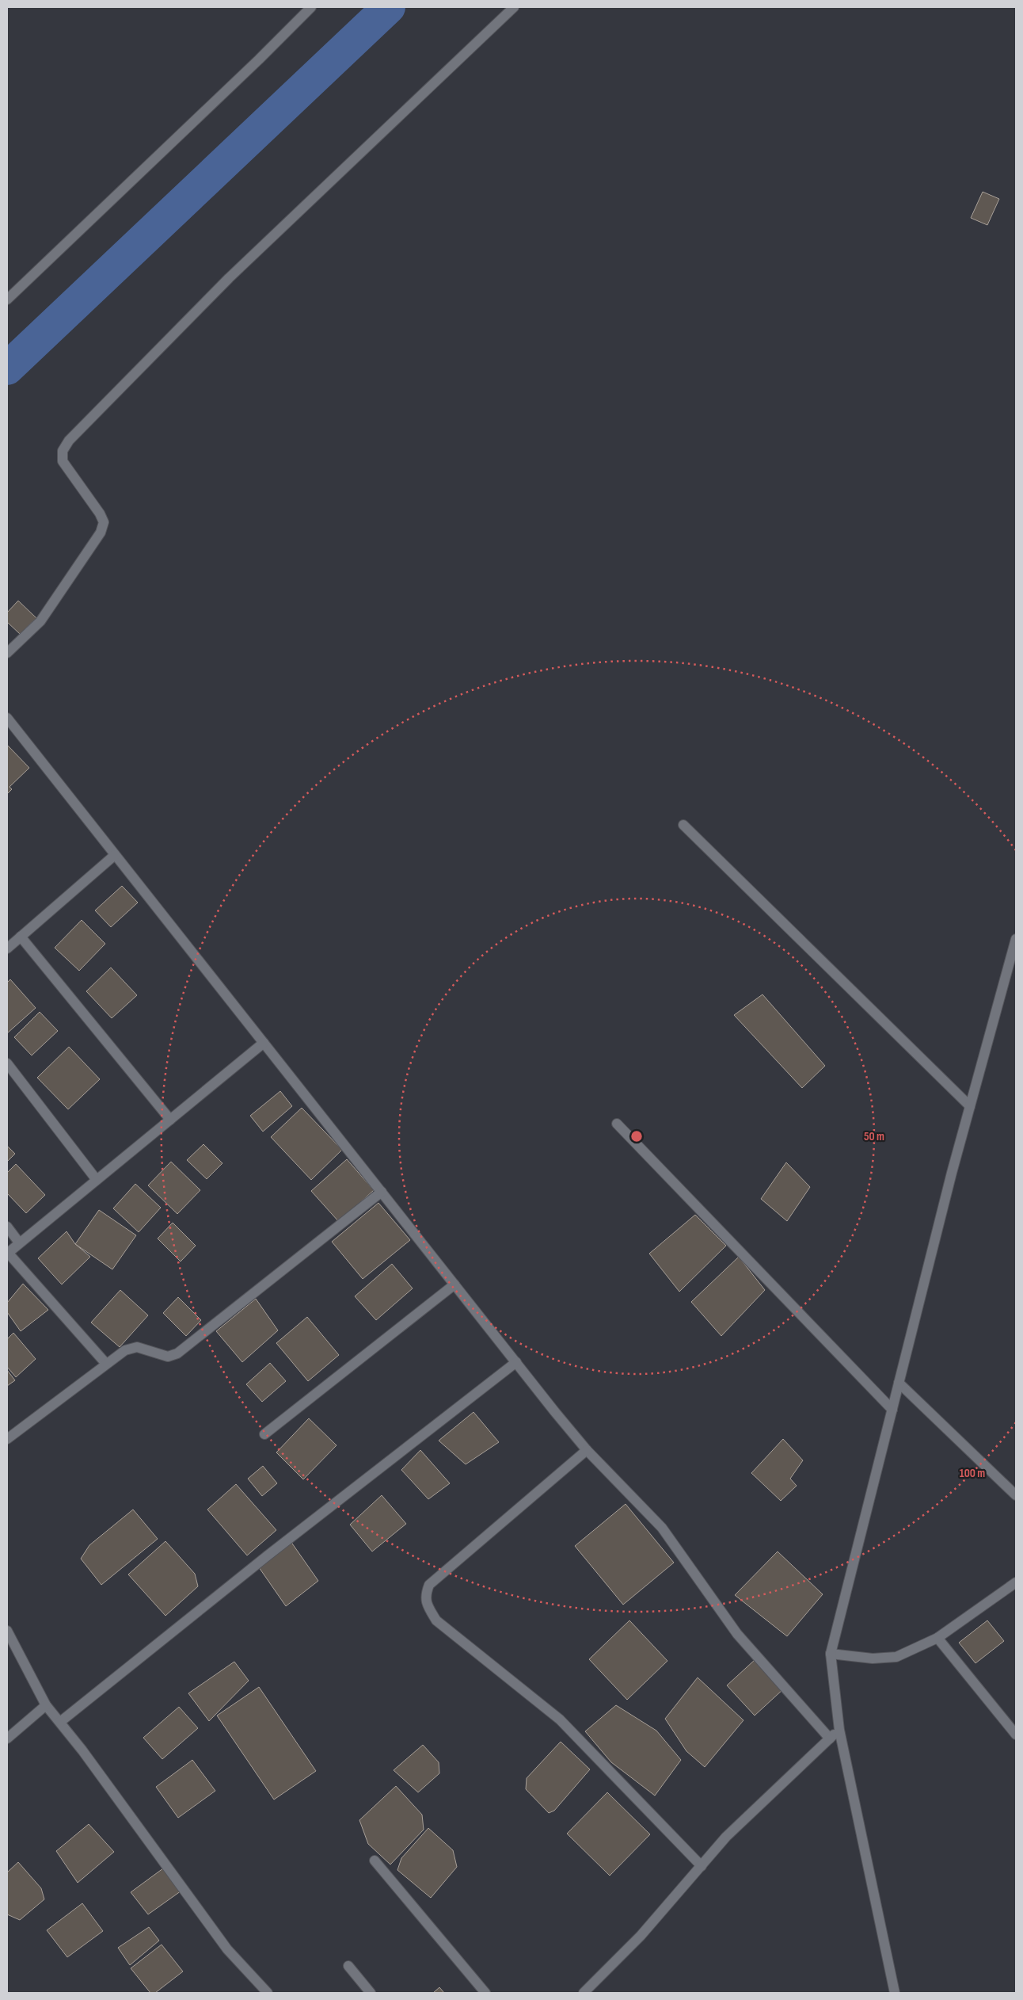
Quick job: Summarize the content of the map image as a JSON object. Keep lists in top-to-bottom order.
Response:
{
  "rings": ["50 m", "100 m"]
}
